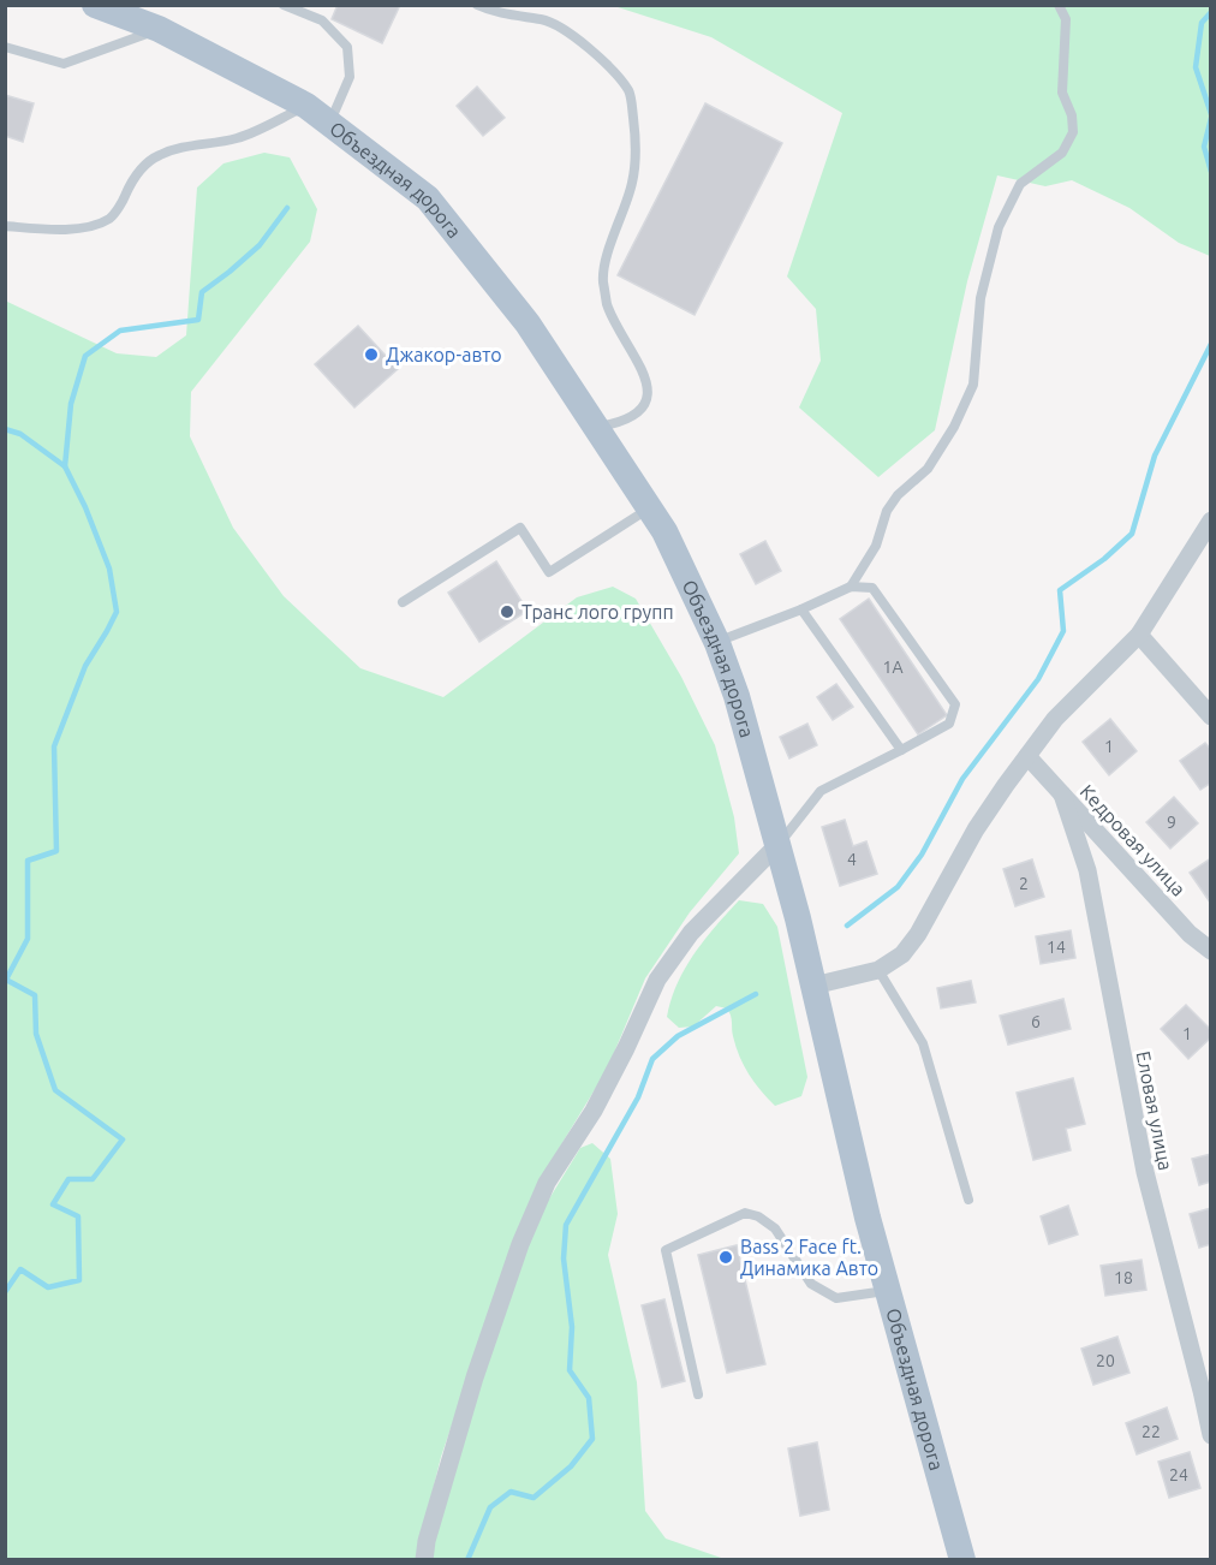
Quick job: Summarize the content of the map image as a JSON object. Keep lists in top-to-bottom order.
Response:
{
  "streets": {
    "main road": ["Объездная дорога"],
    "street": ["Кедровая улица", "Еловая улица"]
  },
  "crossings": [
    ["Кедровая улица", "Еловая улица"]
  ],
  "places": ["Джакор-авто", "Транс лого групп", "Bass 2 Face ft. Динамика Авто"],
  "house_numbers": [
    "1А",
    "1",
    "9",
    "4",
    "2",
    "14",
    "6",
    "1",
    "18",
    "20",
    "22",
    "24"
  ]
}
